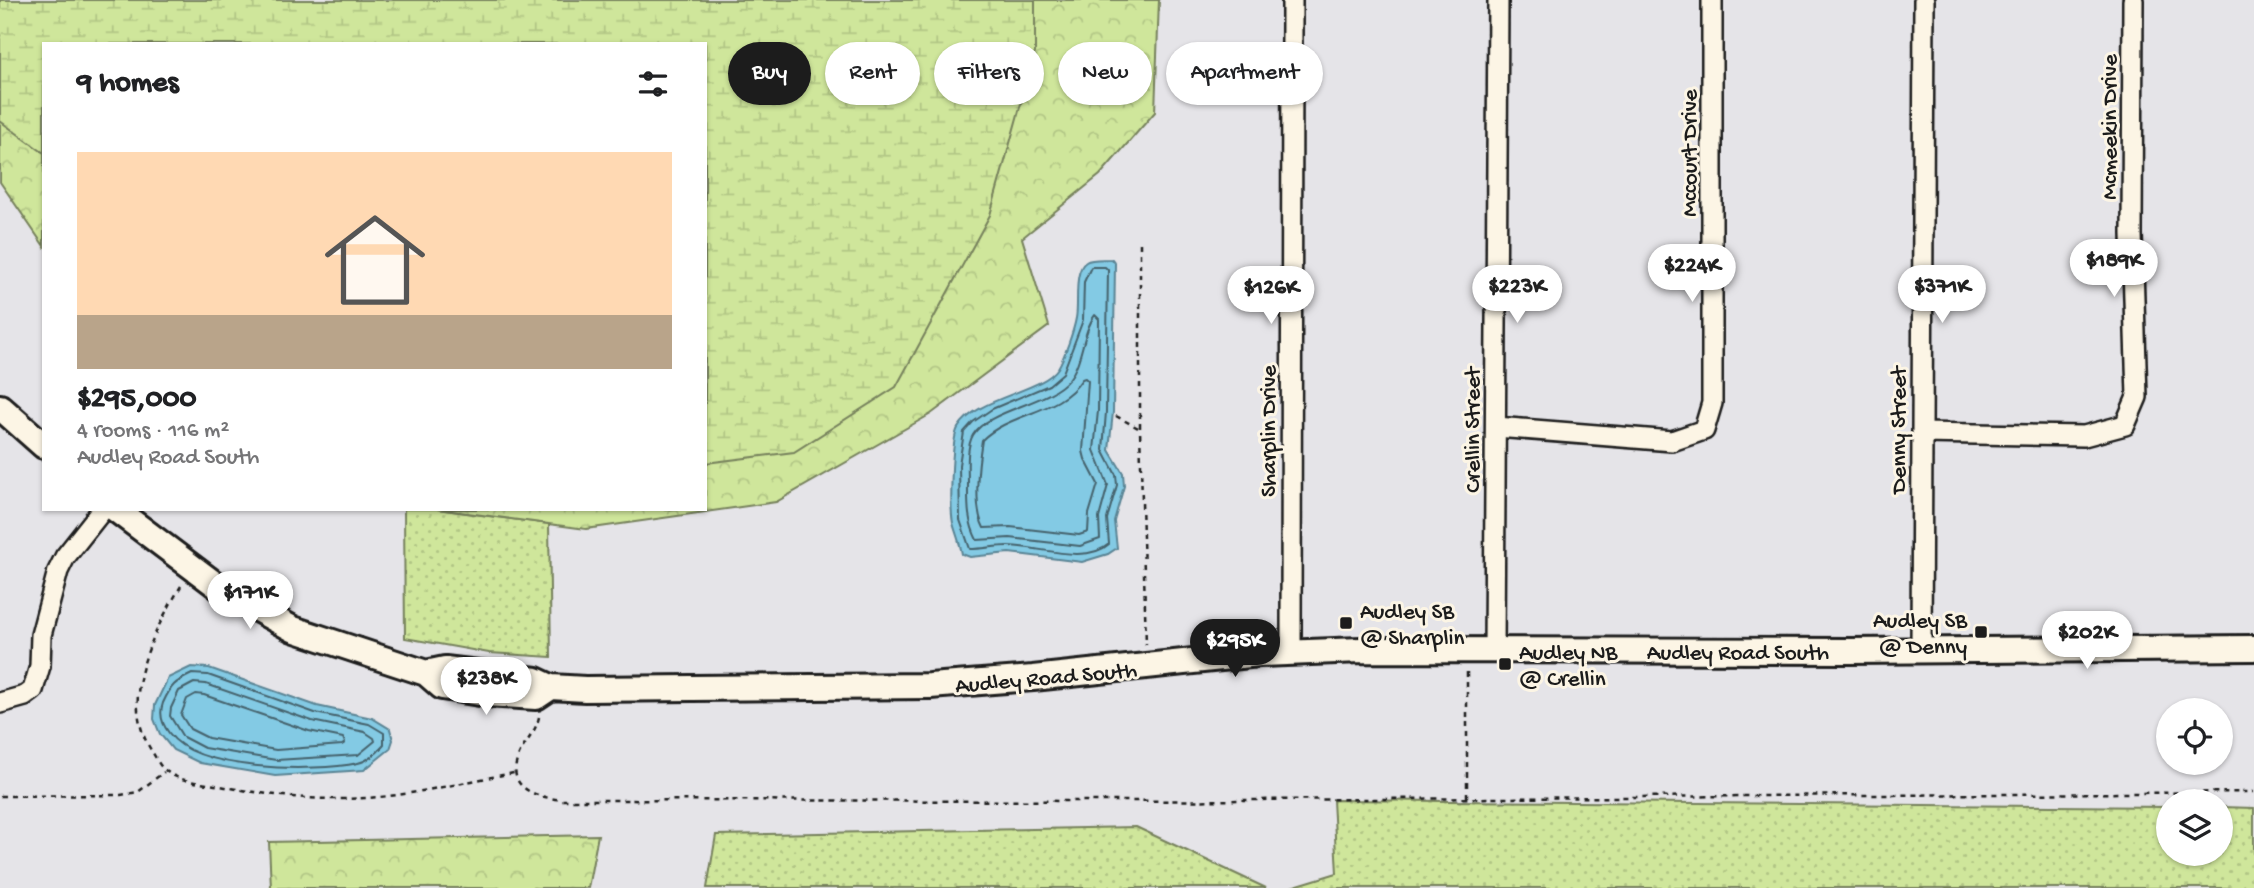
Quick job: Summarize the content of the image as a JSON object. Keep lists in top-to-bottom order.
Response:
{
  "streets": {
    "street": [
      "Mcmeekin Drive",
      "Mccourt Drive",
      "Crellin Street",
      "Denny Street",
      "Sharplin Drive",
      "Audley Road South"
    ]
  },
  "crossings": [
    ["Mcmeekin Drive", "Denny Street"],
    ["Mccourt Drive", "Crellin Street"],
    ["Crellin Street", "Audley Road South"],
    ["Denny Street", "Audley Road South"],
    ["Sharplin Drive", "Audley Road South"]
  ],
  "places": {
    "transit": ["Audley SB @ Sharplin", "Audley SB @ Denny", "Audley NB @ Crellin"]
  },
  "page": {
    "chip": [
      "Buy",
      "Rent",
      "Filters",
      "New",
      "Apartment"
    ],
    "heading": "9 homes",
    "list": [
      {
        "name": "$295,000",
        "note": "4 rooms · 116 m² · Audley Road South"
      }
    ],
    "price": [
      "$189K",
      "$224K",
      "$223K",
      "$371K",
      "$126K",
      "$171K",
      "$202K",
      "$295K",
      "$238K"
    ]
  }
}
